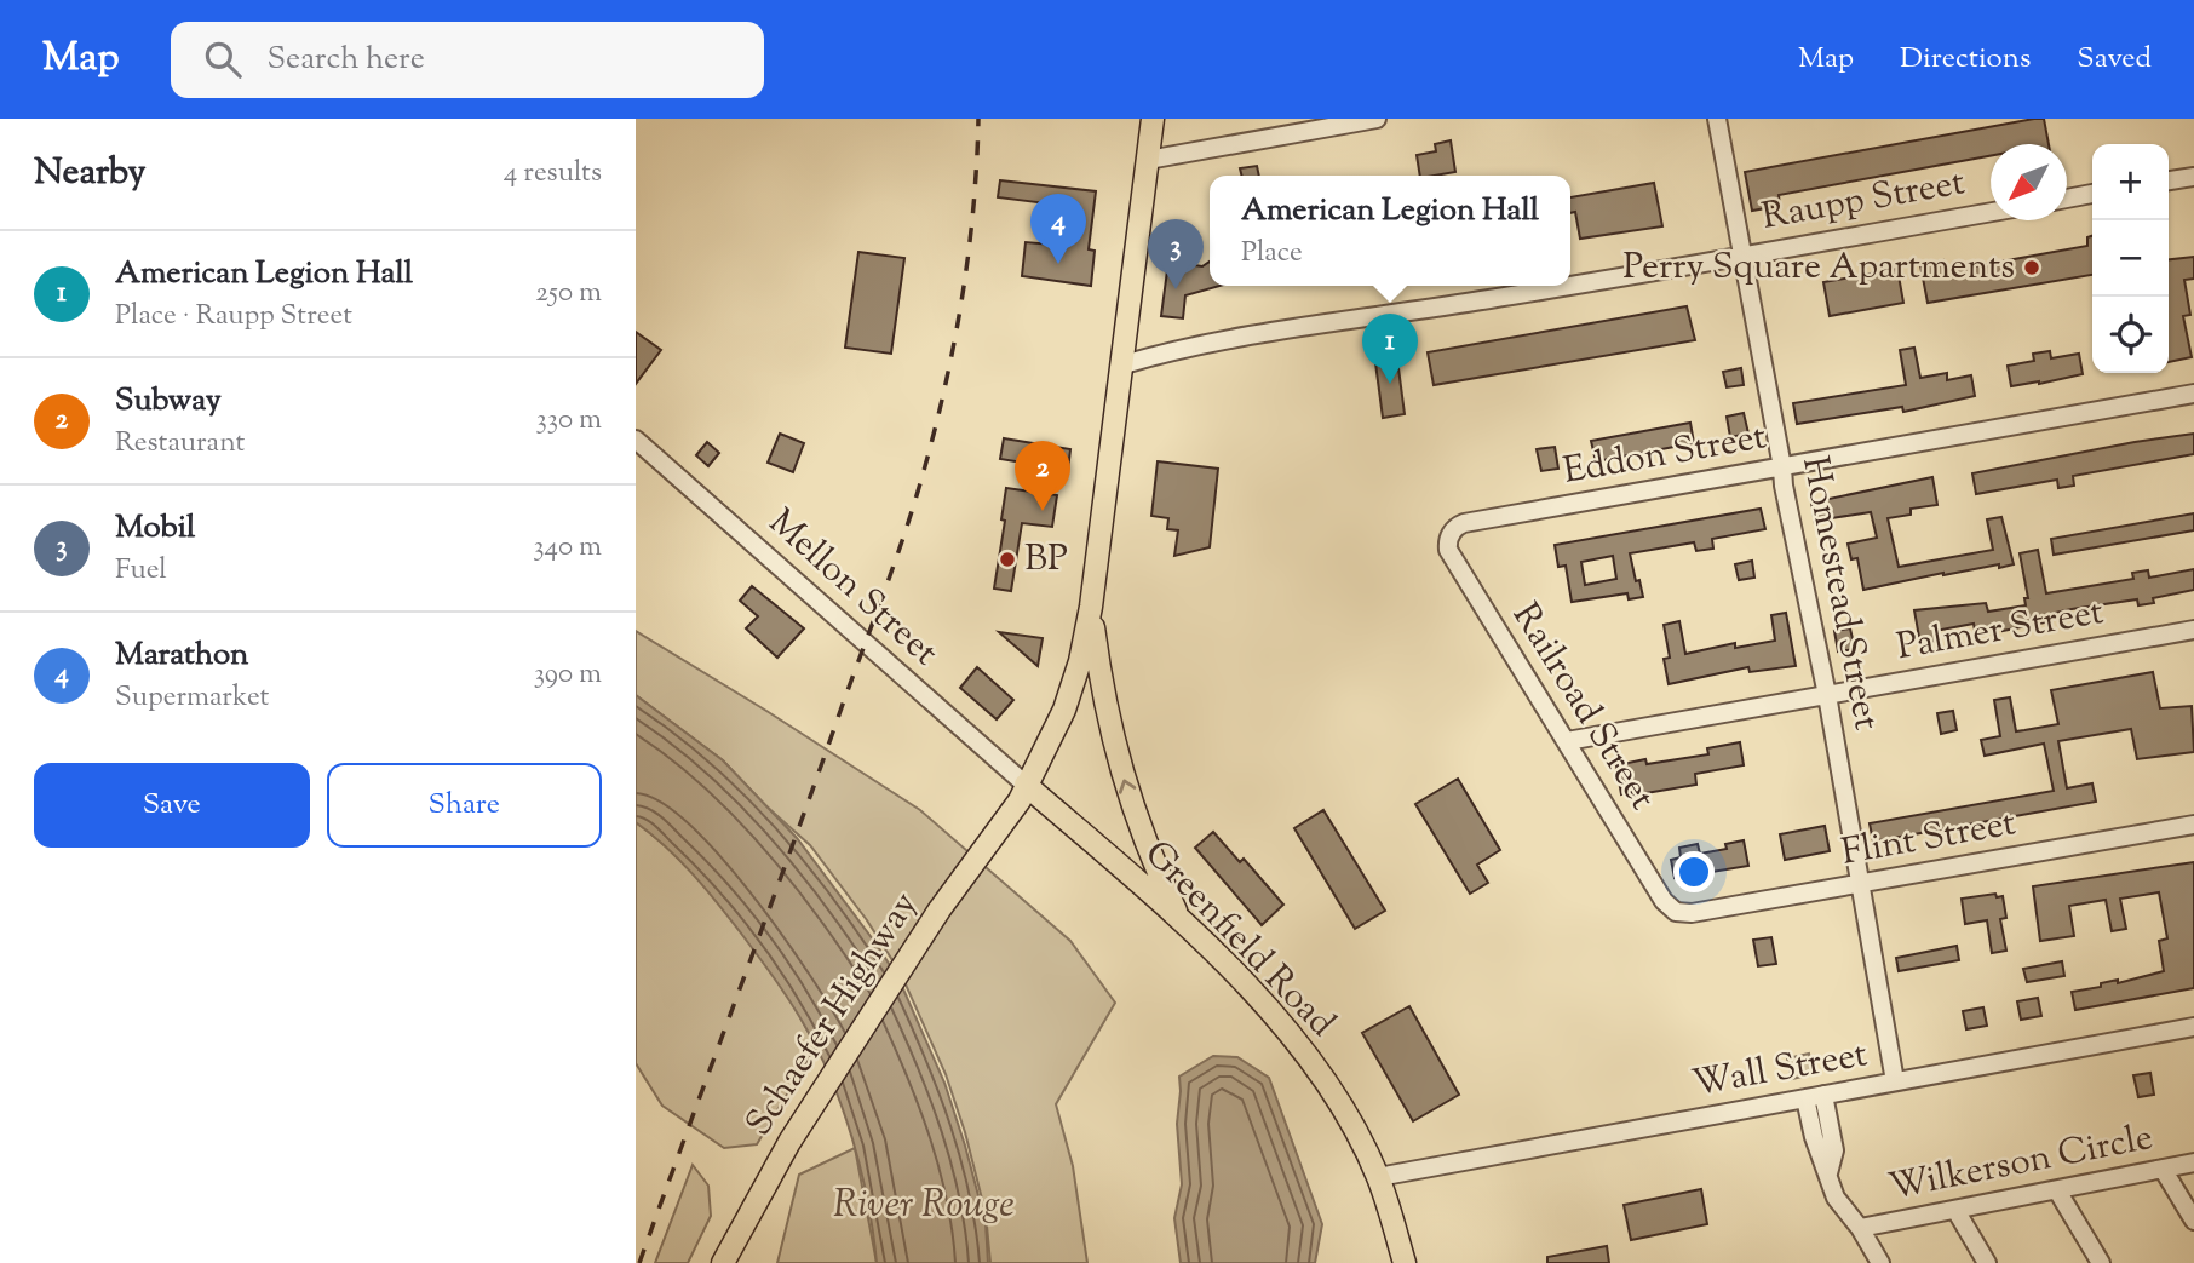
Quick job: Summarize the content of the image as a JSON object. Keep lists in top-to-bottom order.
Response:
{
  "streets": {
    "main road": ["Greenfield Road", "Schaefer Highway"],
    "street": [
      "Raupp Street",
      "Eddon Street",
      "Mellon Street",
      "Homestead Street",
      "Palmer Street",
      "Railroad Street",
      "Flint Street",
      "Wall Street",
      "Wilkerson Circle"
    ]
  },
  "crossings": [
    ["Raupp Street", "Homestead Street"],
    ["Eddon Street", "Homestead Street"],
    ["Eddon Street", "Railroad Street"],
    ["Mellon Street", "Greenfield Road"],
    ["Mellon Street", "Schaefer Highway"],
    ["Homestead Street", "Palmer Street"],
    ["Homestead Street", "Flint Street"],
    ["Homestead Street", "Wall Street"],
    ["Palmer Street", "Railroad Street"],
    ["Railroad Street", "Flint Street"],
    ["Greenfield Road", "Schaefer Highway"],
    ["Greenfield Road", "Wall Street"]
  ],
  "water": ["River Rouge"],
  "places": ["Perry Square Apartments", "BP"],
  "north": "bottom left",
  "page": {
    "header": "Map",
    "search": "Search here",
    "nav": ["Map", "Directions", "Saved"],
    "heading": ["Nearby", "4 results"],
    "map_buttons": ["+", "−"],
    "popup": ["American Legion Hall", "Place"],
    "pins": [
      "4",
      "3",
      "1",
      "2"
    ],
    "list": [
      {
        "mark": "1",
        "name": "American Legion Hall",
        "note": "Place · Raupp Street",
        "value": "250 m"
      },
      {
        "mark": "2",
        "name": "Subway",
        "note": "Restaurant",
        "value": "330 m"
      },
      {
        "mark": "3",
        "name": "Mobil",
        "note": "Fuel",
        "value": "340 m"
      },
      {
        "mark": "4",
        "name": "Marathon",
        "note": "Supermarket",
        "value": "390 m"
      }
    ],
    "buttons": ["Save", "Share"]
  }
}
